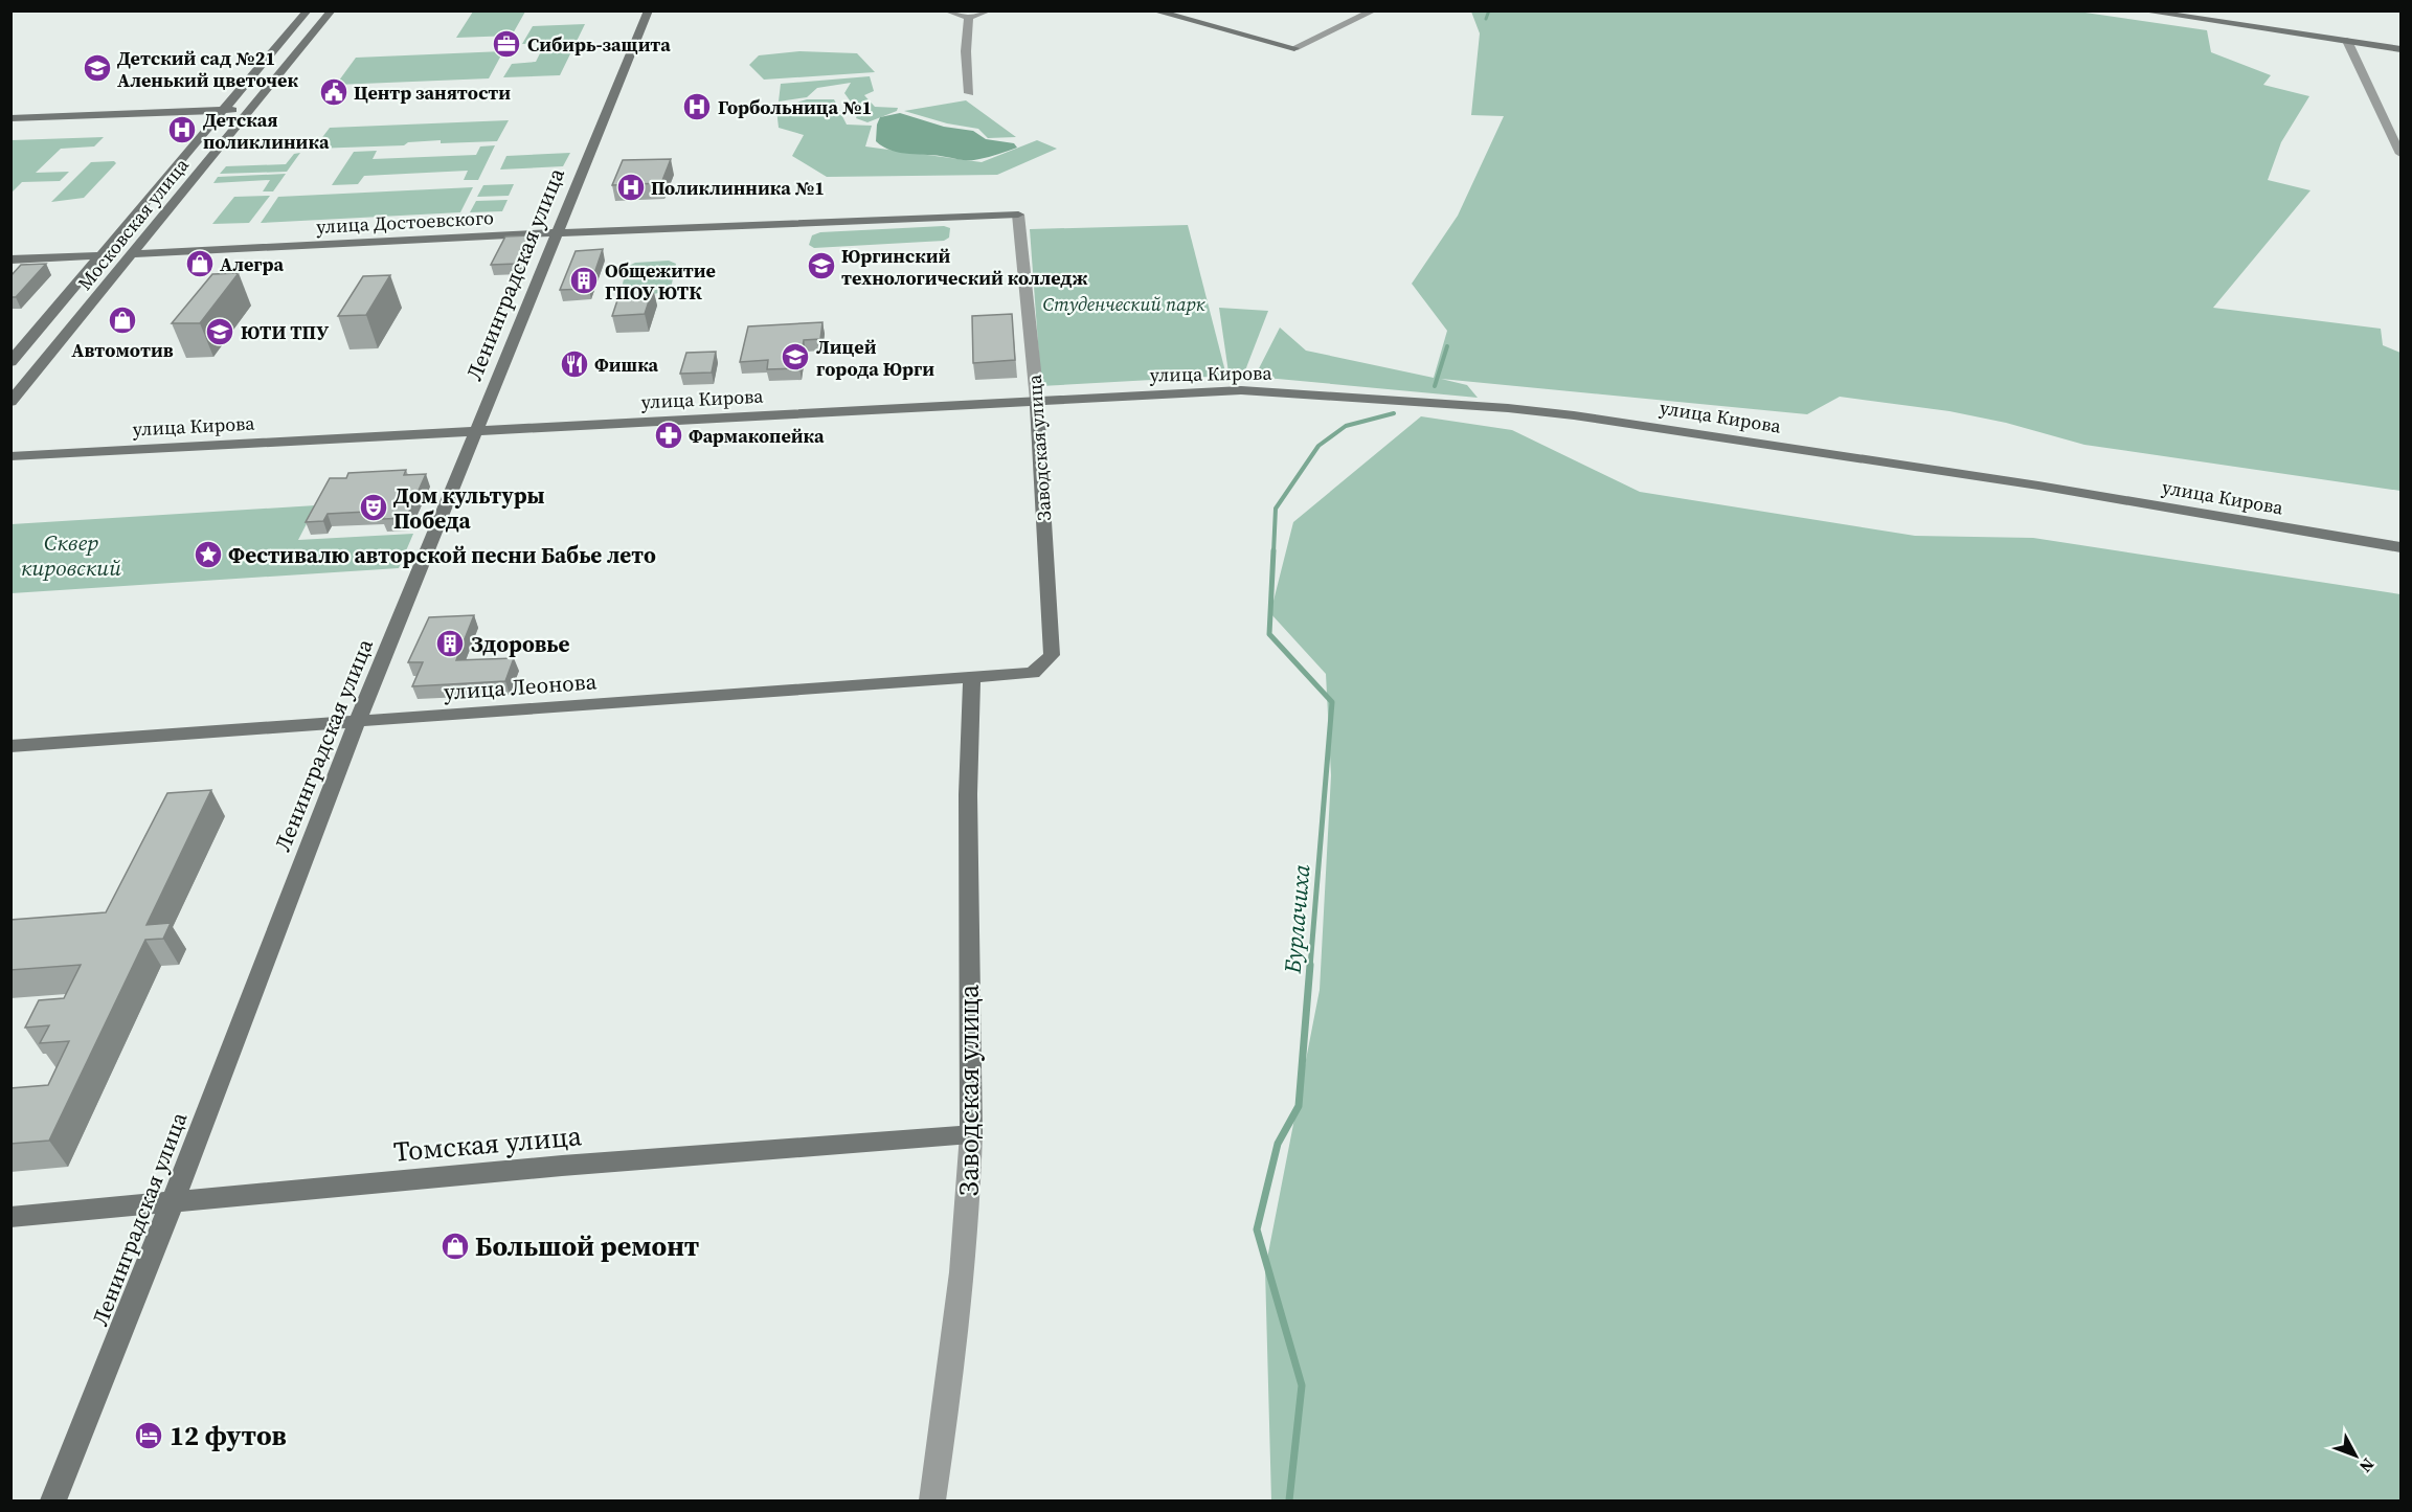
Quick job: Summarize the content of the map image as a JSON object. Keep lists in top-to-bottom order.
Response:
{
  "streets": {
    "street": [
      "улица Достоевского",
      "Московская улица",
      "Ленинградская улица",
      "улица Кирова",
      "Заводская улица",
      "улица Леонова",
      "Томская улица"
    ]
  },
  "crossings": [
    ["улица Достоевского", "Московская улица"],
    ["улица Достоевского", "Ленинградская улица"],
    ["улица Достоевского", "Заводская улица"],
    ["Ленинградская улица", "улица Кирова"],
    ["Ленинградская улица", "улица Леонова"],
    ["Ленинградская улица", "Томская улица"],
    ["улица Кирова", "Заводская улица"],
    ["Заводская улица", "улица Леонова"],
    ["Заводская улица", "Томская улица"]
  ],
  "water": ["Бурлачиха"],
  "parks": ["Студенческий парк", "Сквер кировский"],
  "places": {
    "office": ["Сибирь-защита"],
    "school or university": [
      "Детский сад №21 Аленький цветочек",
      "Юргинский технологический колледж",
      "ЮТИ ТПУ",
      "Лицей города Юрги"
    ],
    "public building": ["Центр занятости"],
    "hospital": ["Горбольница №1", "Детская поликлиника", "Поликлинника №1"],
    "shop": ["Алегра", "Автомотив", "Большой ремонт"],
    "building": ["Общежитие ГПОУ ЮТК", "Здоровье"],
    "restaurant": ["Фишка"],
    "pharmacy": ["Фармакопейка"],
    "theatre": ["Дом культуры Победа"],
    "place": ["Фестивалю авторской песни Бабье лето"],
    "hotel": ["12 футов"]
  },
  "north": "bottom right"
}
